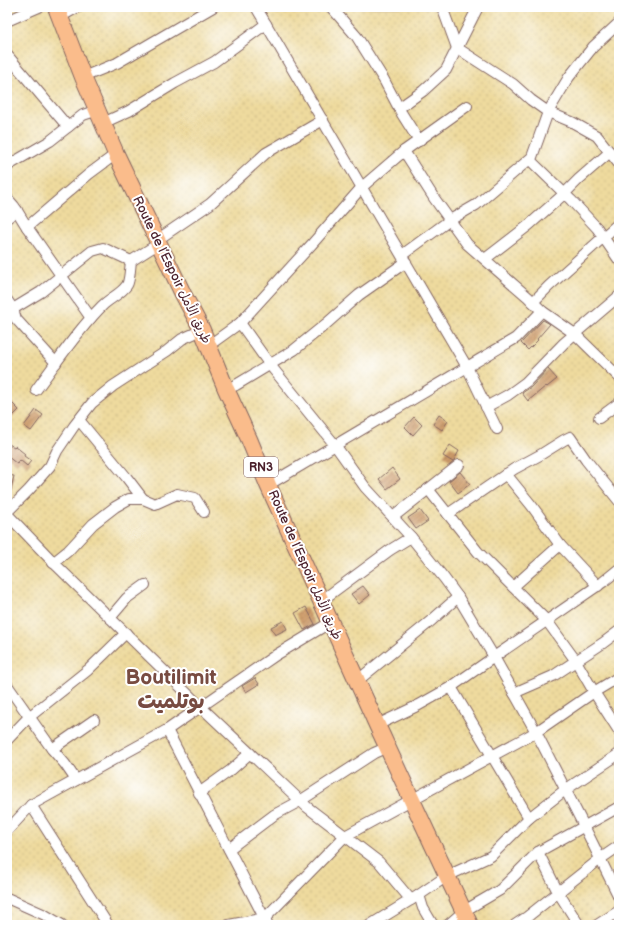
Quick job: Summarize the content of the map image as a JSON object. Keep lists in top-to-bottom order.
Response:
{
  "streets": {
    "highway": ["Route de l’Espoir طريق الأمل", "RN3"]
  },
  "districts": ["Boutilimit بوتلميت"]
}
